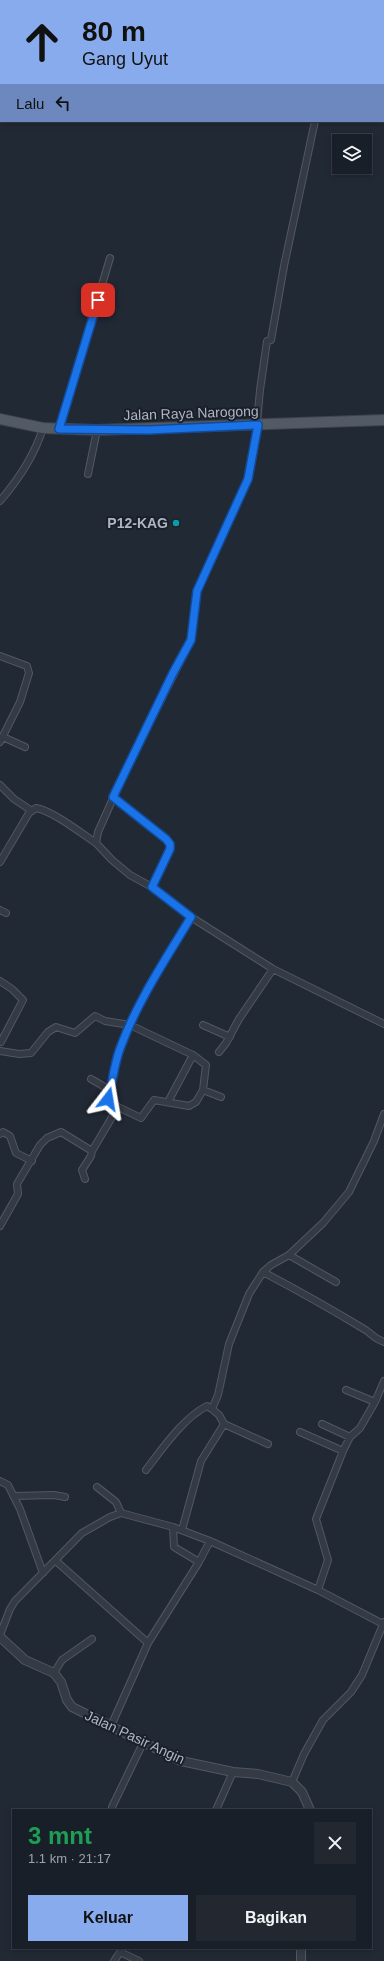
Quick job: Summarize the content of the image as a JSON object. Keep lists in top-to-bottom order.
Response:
{
  "streets": {
    "main road": ["Jalan Raya Narogong"],
    "street": ["Jalan Pasir Angin"]
  },
  "places": ["P12-KAG"],
  "page": {
    "turn": ["80 m", "Gang Uyut"],
    "then": "Lalu",
    "heading": ["3 mnt", "1.1 km · 21:17"],
    "buttons": ["Keluar", "Bagikan"]
  }
}
